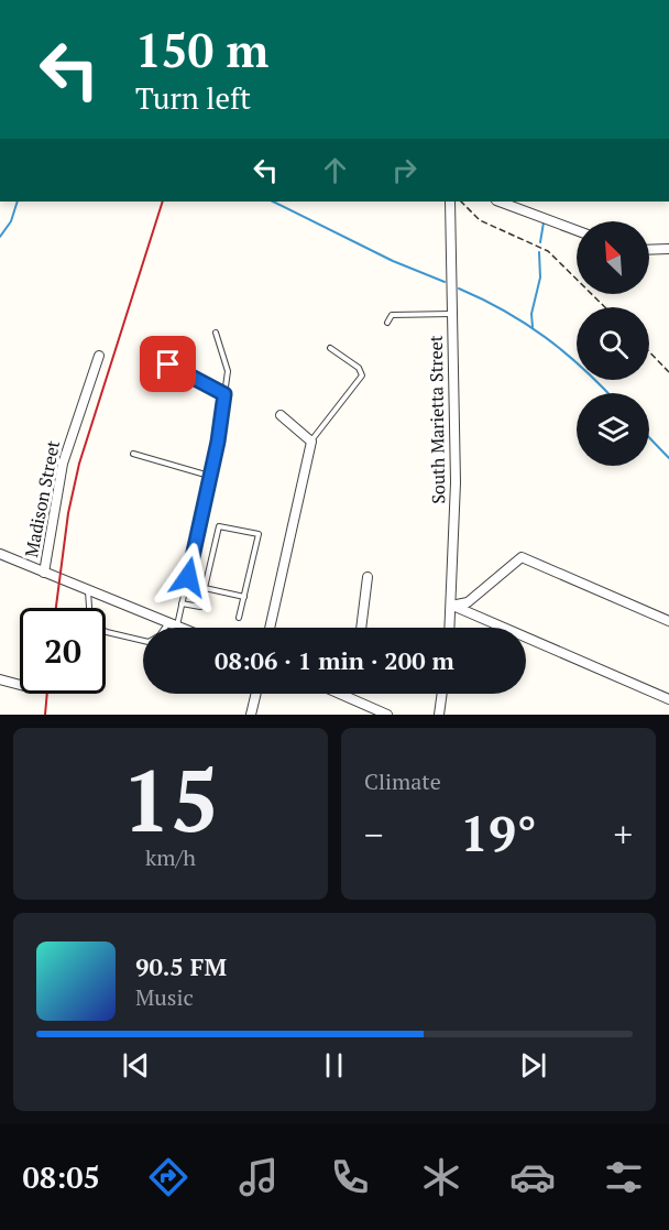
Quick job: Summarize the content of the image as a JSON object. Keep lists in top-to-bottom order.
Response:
{
  "streets": {
    "street": ["South Marietta Street", "Madison Street"]
  },
  "north": "top left",
  "page": {
    "turn": ["150 m", "Turn left"],
    "limit": "20",
    "trip": "08:06 · 1 min · 200 m",
    "tile": [
      ["15", "km/h"],
      "Climate"
    ],
    "heat": ["−", "19°", "+"],
    "song": ["90.5 FM", "Music"],
    "tabs": "08:05"
  }
}
